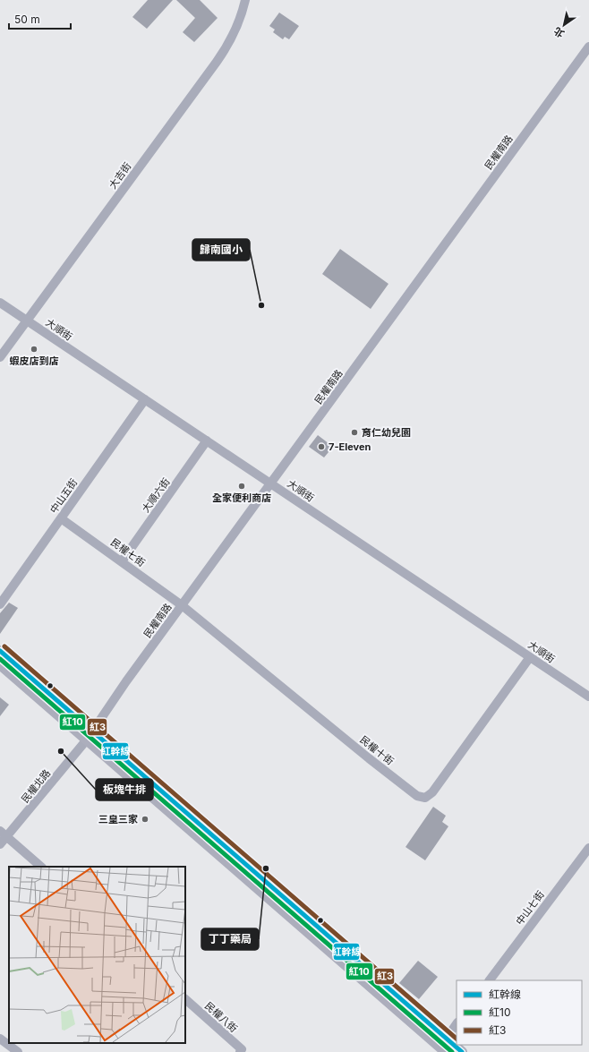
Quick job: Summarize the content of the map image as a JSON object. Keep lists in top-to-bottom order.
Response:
{
  "streets": {
    "street": [
      "民權南路",
      "大吉街",
      "大順街",
      "大順六街",
      "中山五街",
      "民權七街",
      "民權十街",
      "民權北路",
      "中山七街",
      "民權八街"
    ]
  },
  "crossings": [
    ["民權南路", "大順街"],
    ["民權南路", "民權七街"],
    ["民權南路", "民權十街"],
    ["民權南路", "民權北路"],
    ["大吉街", "大順街"],
    ["大順街", "大順六街"],
    ["大順街", "中山五街"],
    ["大順街", "民權十街"],
    ["大順六街", "民權七街"],
    ["中山五街", "民權七街"],
    ["民權七街", "民權十街"]
  ],
  "places": [
    "歸南國小",
    "蝦皮店到店",
    "育仁幼兒園",
    "7-Eleven",
    "全家便利商店",
    "板塊牛排",
    "三皇三家",
    "丁丁藥局"
  ],
  "lines": ["transit line 紅3", "transit line 紅幹線", "transit line 紅10"],
  "legend": ["紅幹線", "紅10", "紅3"],
  "scale_bar": "50 m",
  "north": "bottom left"
}
